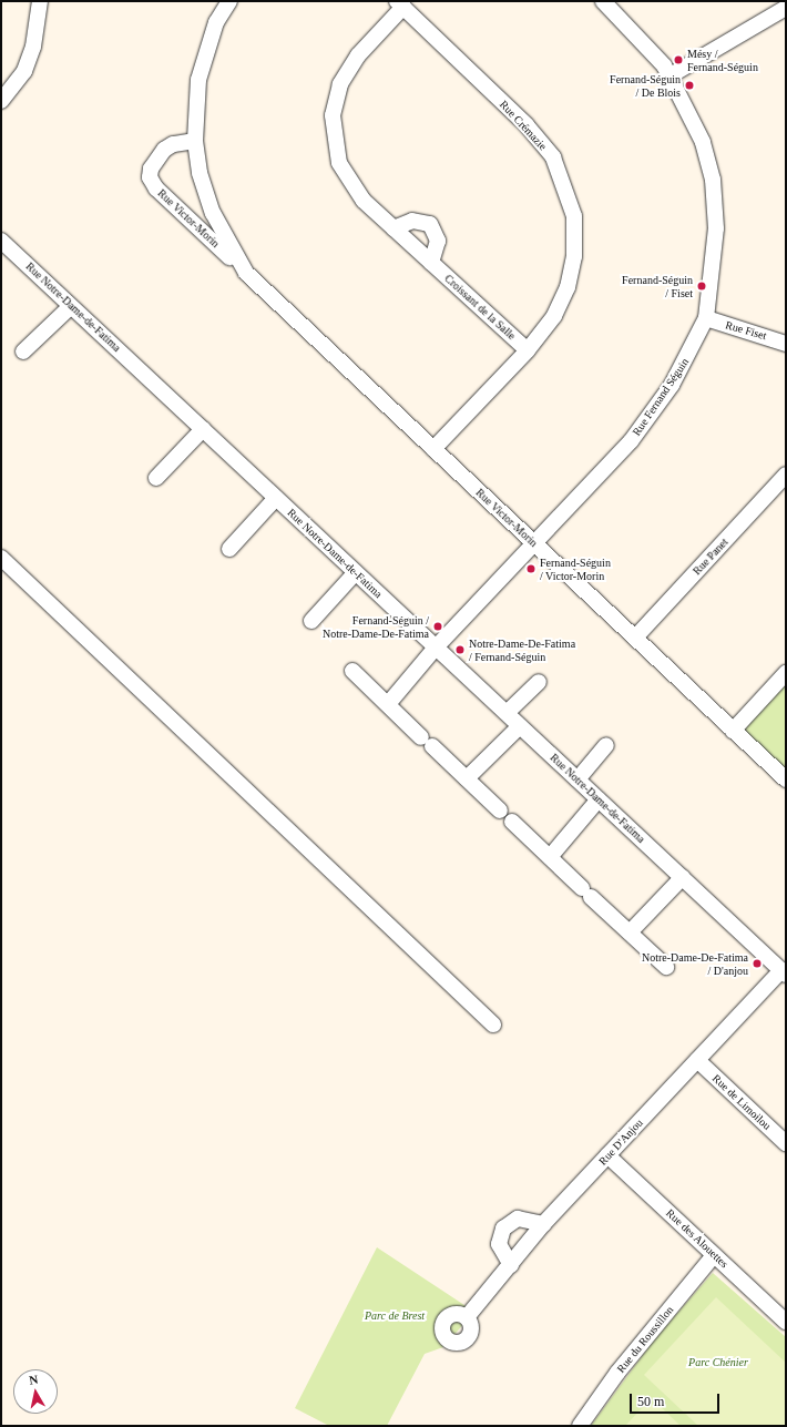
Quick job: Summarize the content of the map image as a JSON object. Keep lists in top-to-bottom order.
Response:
{
  "streets": {
    "street": [
      "Rue Crémazie",
      "Rue Victor-Morin",
      "Rue Notre-Dame-de-Fatima",
      "Croissant de la Salle",
      "Rue Fiset",
      "Rue Fernand Séguin",
      "Rue Panet",
      "Rue de Limoilou",
      "Rue D'Anjou",
      "Rue des Alouettes",
      "Rue du Roussillon"
    ]
  },
  "crossings": [
    ["Rue Crémazie", "Rue Victor-Morin"],
    ["Rue Crémazie", "Croissant de la Salle"],
    ["Rue Victor-Morin", "Rue Fernand Séguin"],
    ["Rue Victor-Morin", "Rue Panet"],
    ["Rue Notre-Dame-de-Fatima", "Rue Fernand Séguin"],
    ["Rue Notre-Dame-de-Fatima", "Rue D'Anjou"],
    ["Rue Fiset", "Rue Fernand Séguin"],
    ["Rue de Limoilou", "Rue D'Anjou"],
    ["Rue D'Anjou", "Rue des Alouettes"],
    ["Rue des Alouettes", "Rue du Roussillon"]
  ],
  "parks": ["Parc de Brest", "Parc Chénier"],
  "places": [
    "Mésy / Fernand-Séguin",
    "Fernand-Séguin / De Blois",
    "Fernand-Séguin / Fiset",
    "Fernand-Séguin / Victor-Morin",
    "Fernand-Séguin / Notre-Dame-De-Fatima",
    "Notre-Dame-De-Fatima / Fernand-Séguin",
    "Notre-Dame-De-Fatima / D'anjou"
  ],
  "scale_bar": "50 m",
  "north": "top"
}
